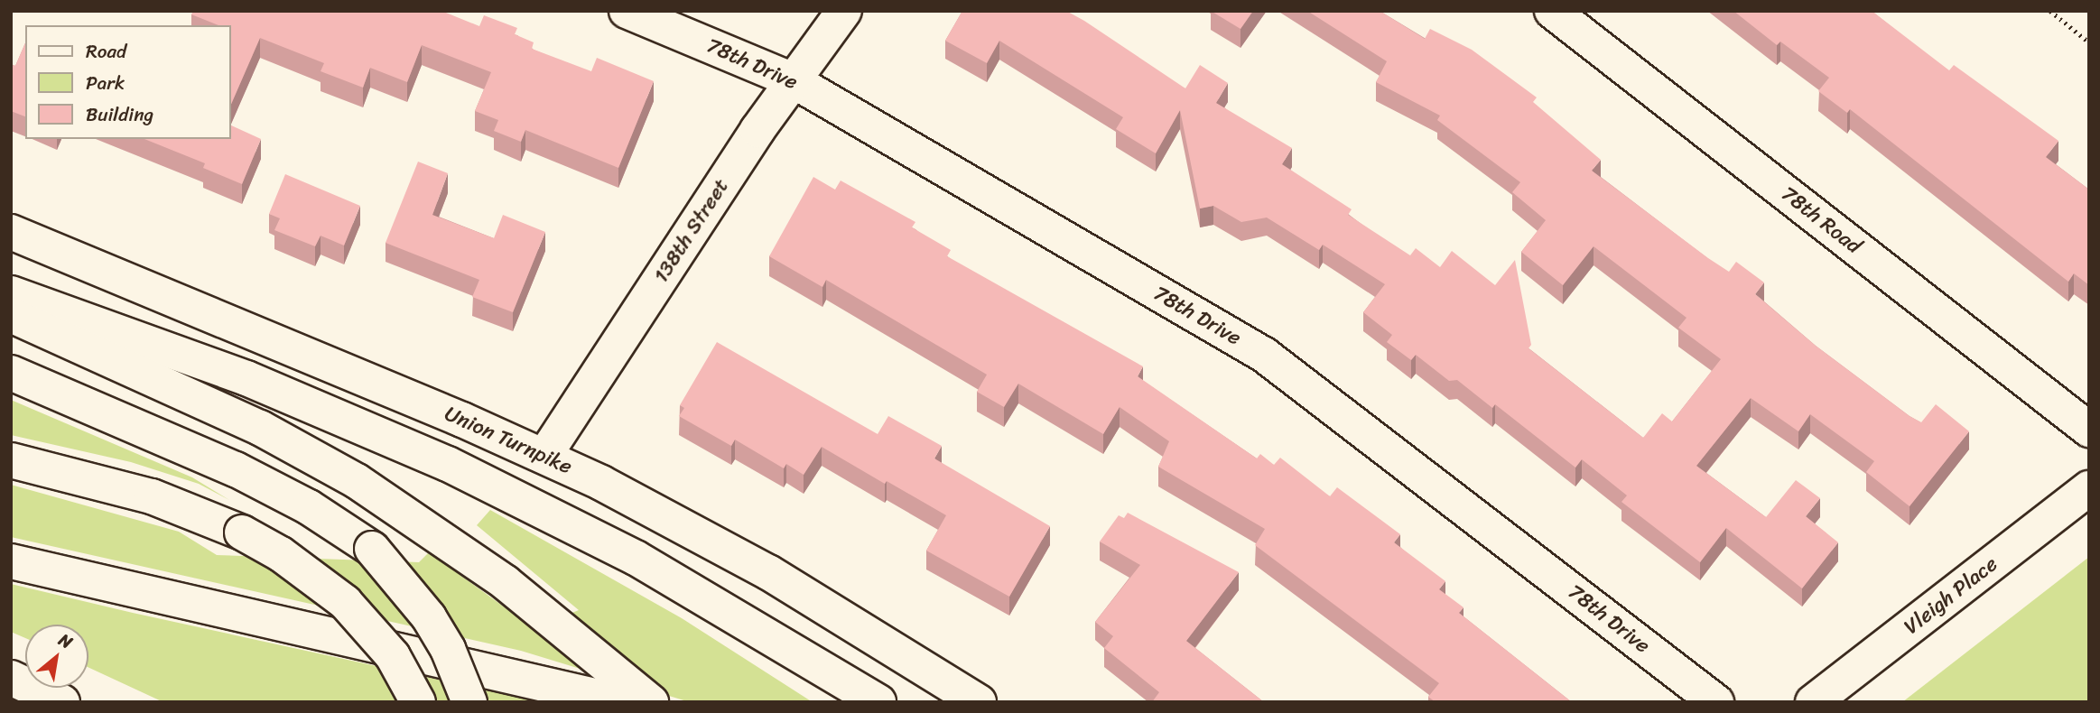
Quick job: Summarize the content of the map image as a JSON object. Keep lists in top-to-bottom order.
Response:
{
  "streets": {
    "main road": [
      "78th Drive",
      "78th Road",
      "138th Street",
      "Union Turnpike",
      "Vleigh Place"
    ]
  },
  "crossings": [
    ["78th Drive", "138th Street"],
    ["138th Street", "Union Turnpike"]
  ],
  "legend": ["Road", "Park", "Building"],
  "north": "top right"
}
